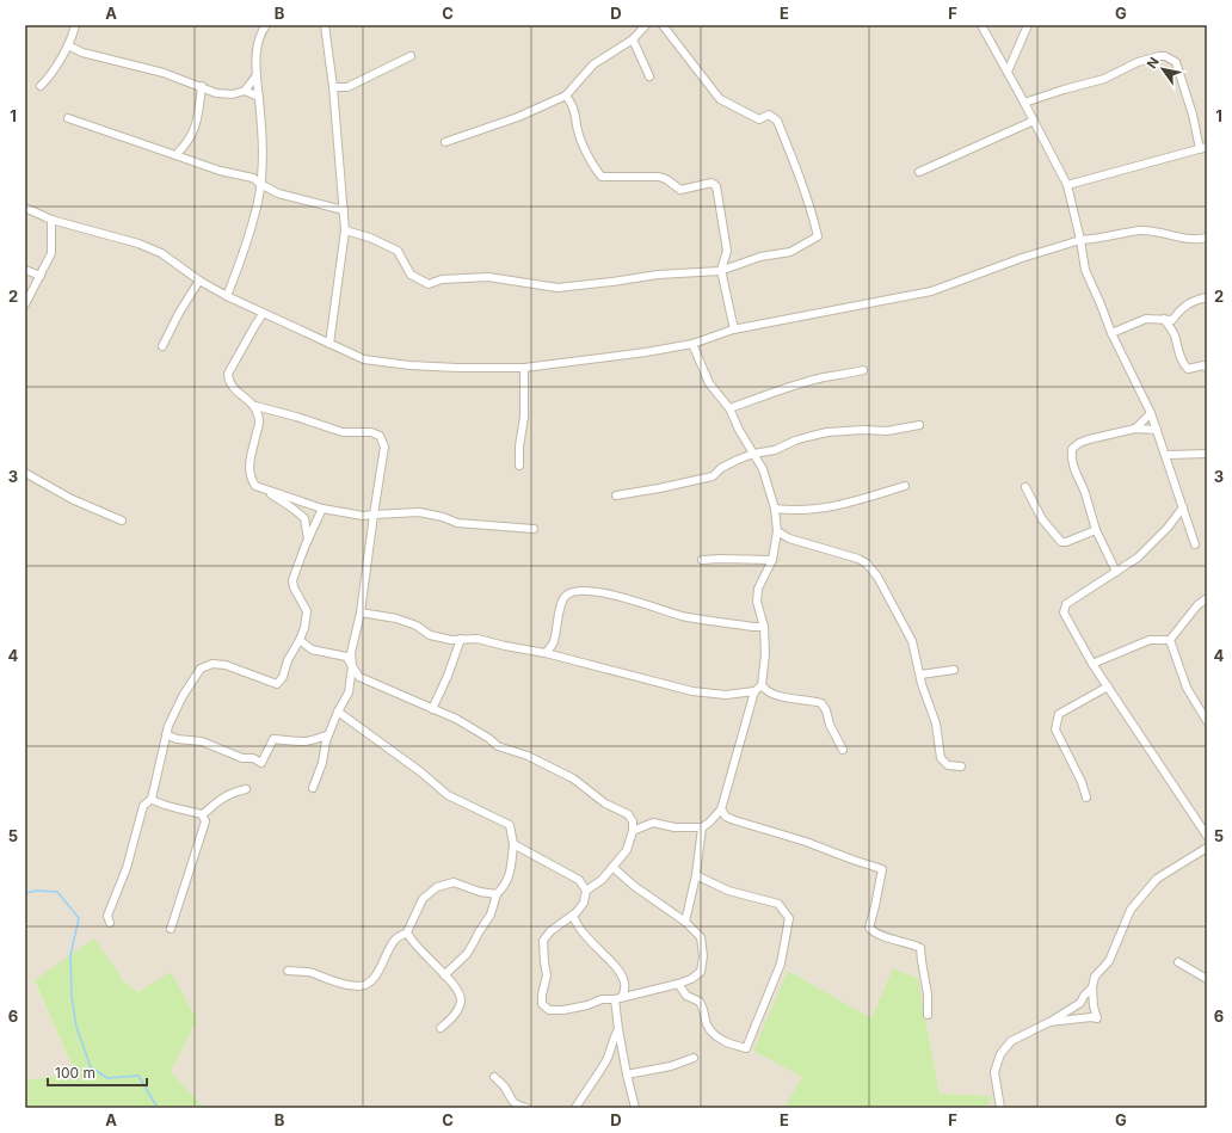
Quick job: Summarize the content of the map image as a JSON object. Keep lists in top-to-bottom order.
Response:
{
  "scale_bar": "100 m",
  "north": "top left",
  "grid": {
    "columns": [
      "A",
      "B",
      "C",
      "D",
      "E",
      "F",
      "G"
    ],
    "rows": [
      "1",
      "2",
      "3",
      "4",
      "5",
      "6"
    ]
  }
}
